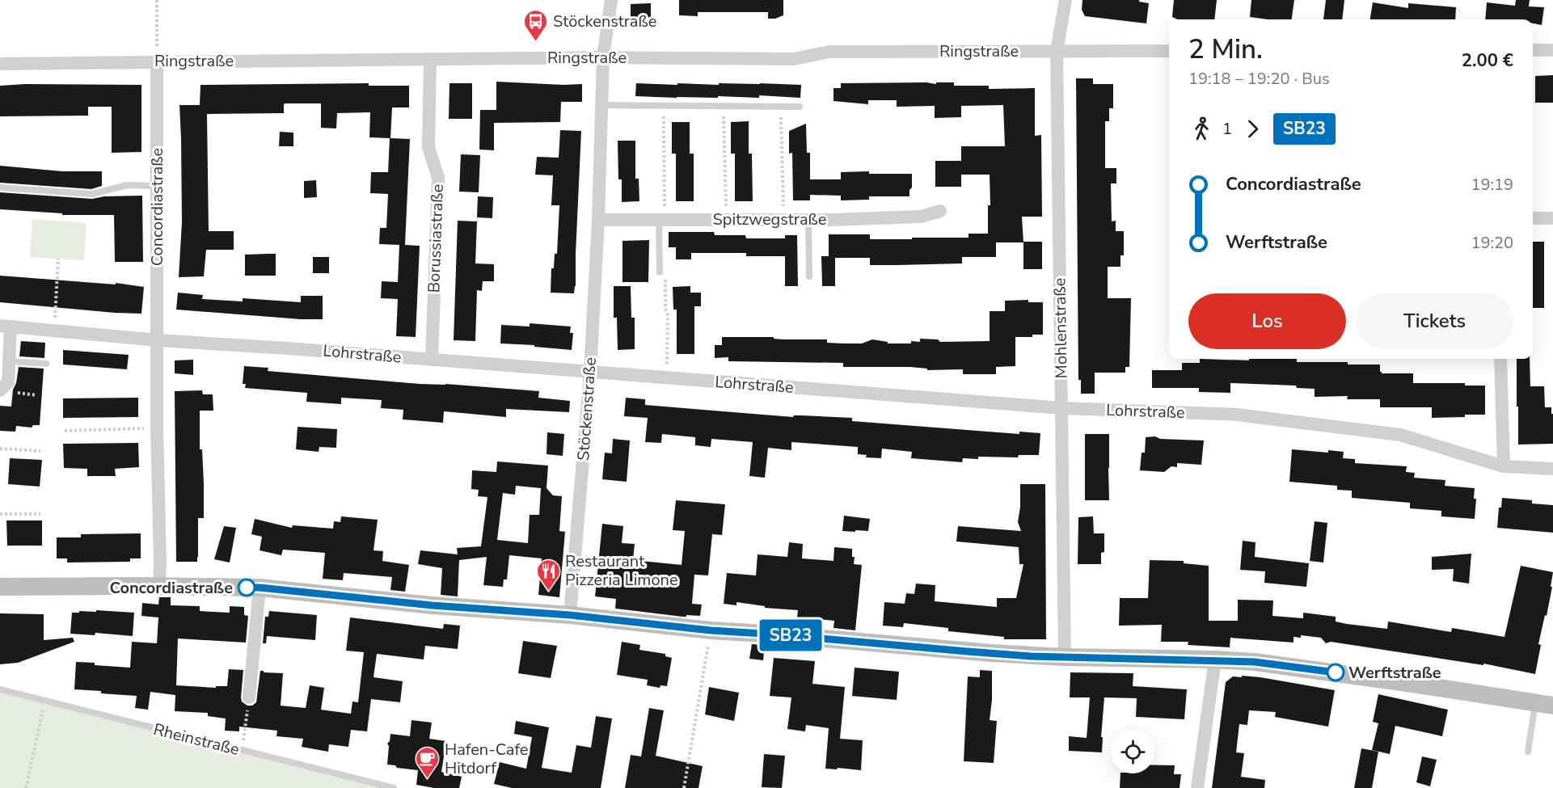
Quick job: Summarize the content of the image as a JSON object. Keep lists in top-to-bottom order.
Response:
{
  "streets": {
    "street": [
      "Ringstraße",
      "Concordiastraße",
      "Spitzwegstraße",
      "Borussiastraße",
      "Mohlenstraße",
      "Lohrstraße",
      "Stöckenstraße"
    ],
    "lane": ["Rheinstraße"]
  },
  "crossings": [
    ["Ringstraße", "Concordiastraße"],
    ["Ringstraße", "Borussiastraße"],
    ["Ringstraße", "Mohlenstraße"],
    ["Ringstraße", "Stöckenstraße"],
    ["Concordiastraße", "Lohrstraße"],
    ["Spitzwegstraße", "Stöckenstraße"],
    ["Borussiastraße", "Lohrstraße"],
    ["Mohlenstraße", "Lohrstraße"],
    ["Lohrstraße", "Stöckenstraße"]
  ],
  "places": {
    "bus stop": ["Stöckenstraße"],
    "other": ["Concordiastraße", "Werftstraße"],
    "restaurant": ["Restaurant Pizzeria Limone"],
    "cafe": ["Hafen-Cafe Hitdorf"]
  },
  "lines": ["bus line SB23"],
  "page": {
    "on_map": "SB23",
    "heading": ["2 Min.", "19:18 – 19:20 · Bus", "2.00 €"],
    "legs": ["1", "SB23"],
    "list": [
      {
        "name": "Concordiastraße",
        "value": "19:19"
      },
      {
        "name": "Werftstraße",
        "value": "19:20"
      }
    ],
    "buttons": ["Los", "Tickets"]
  }
}
